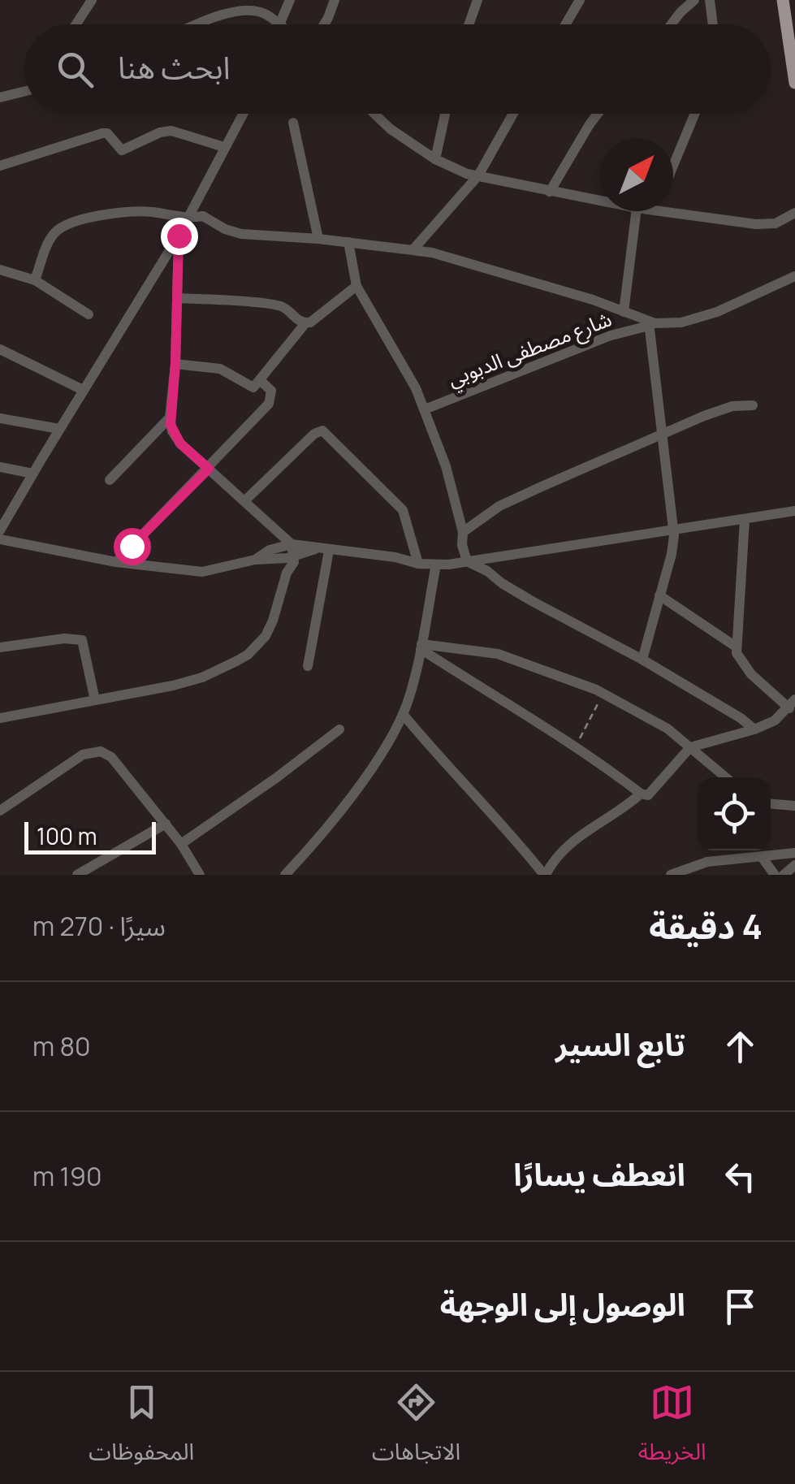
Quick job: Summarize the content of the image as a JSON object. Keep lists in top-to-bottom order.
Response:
{
  "streets": {
    "street": ["شارع مصطفى الدبوبي"]
  },
  "scale_bar": "100 m",
  "north": "top right",
  "page": {
    "search": "ابحث هنا",
    "scale": "100 m",
    "heading": ["4 دقيقة", "سيرًا · 270 m"],
    "list": [
      ["تابع السير", "80 m"],
      ["انعطف يسارًا", "190 m"],
      "الوصول إلى الوجهة"
    ],
    "nav": ["الخريطة", "الاتجاهات", "المحفوظات"]
  }
}
